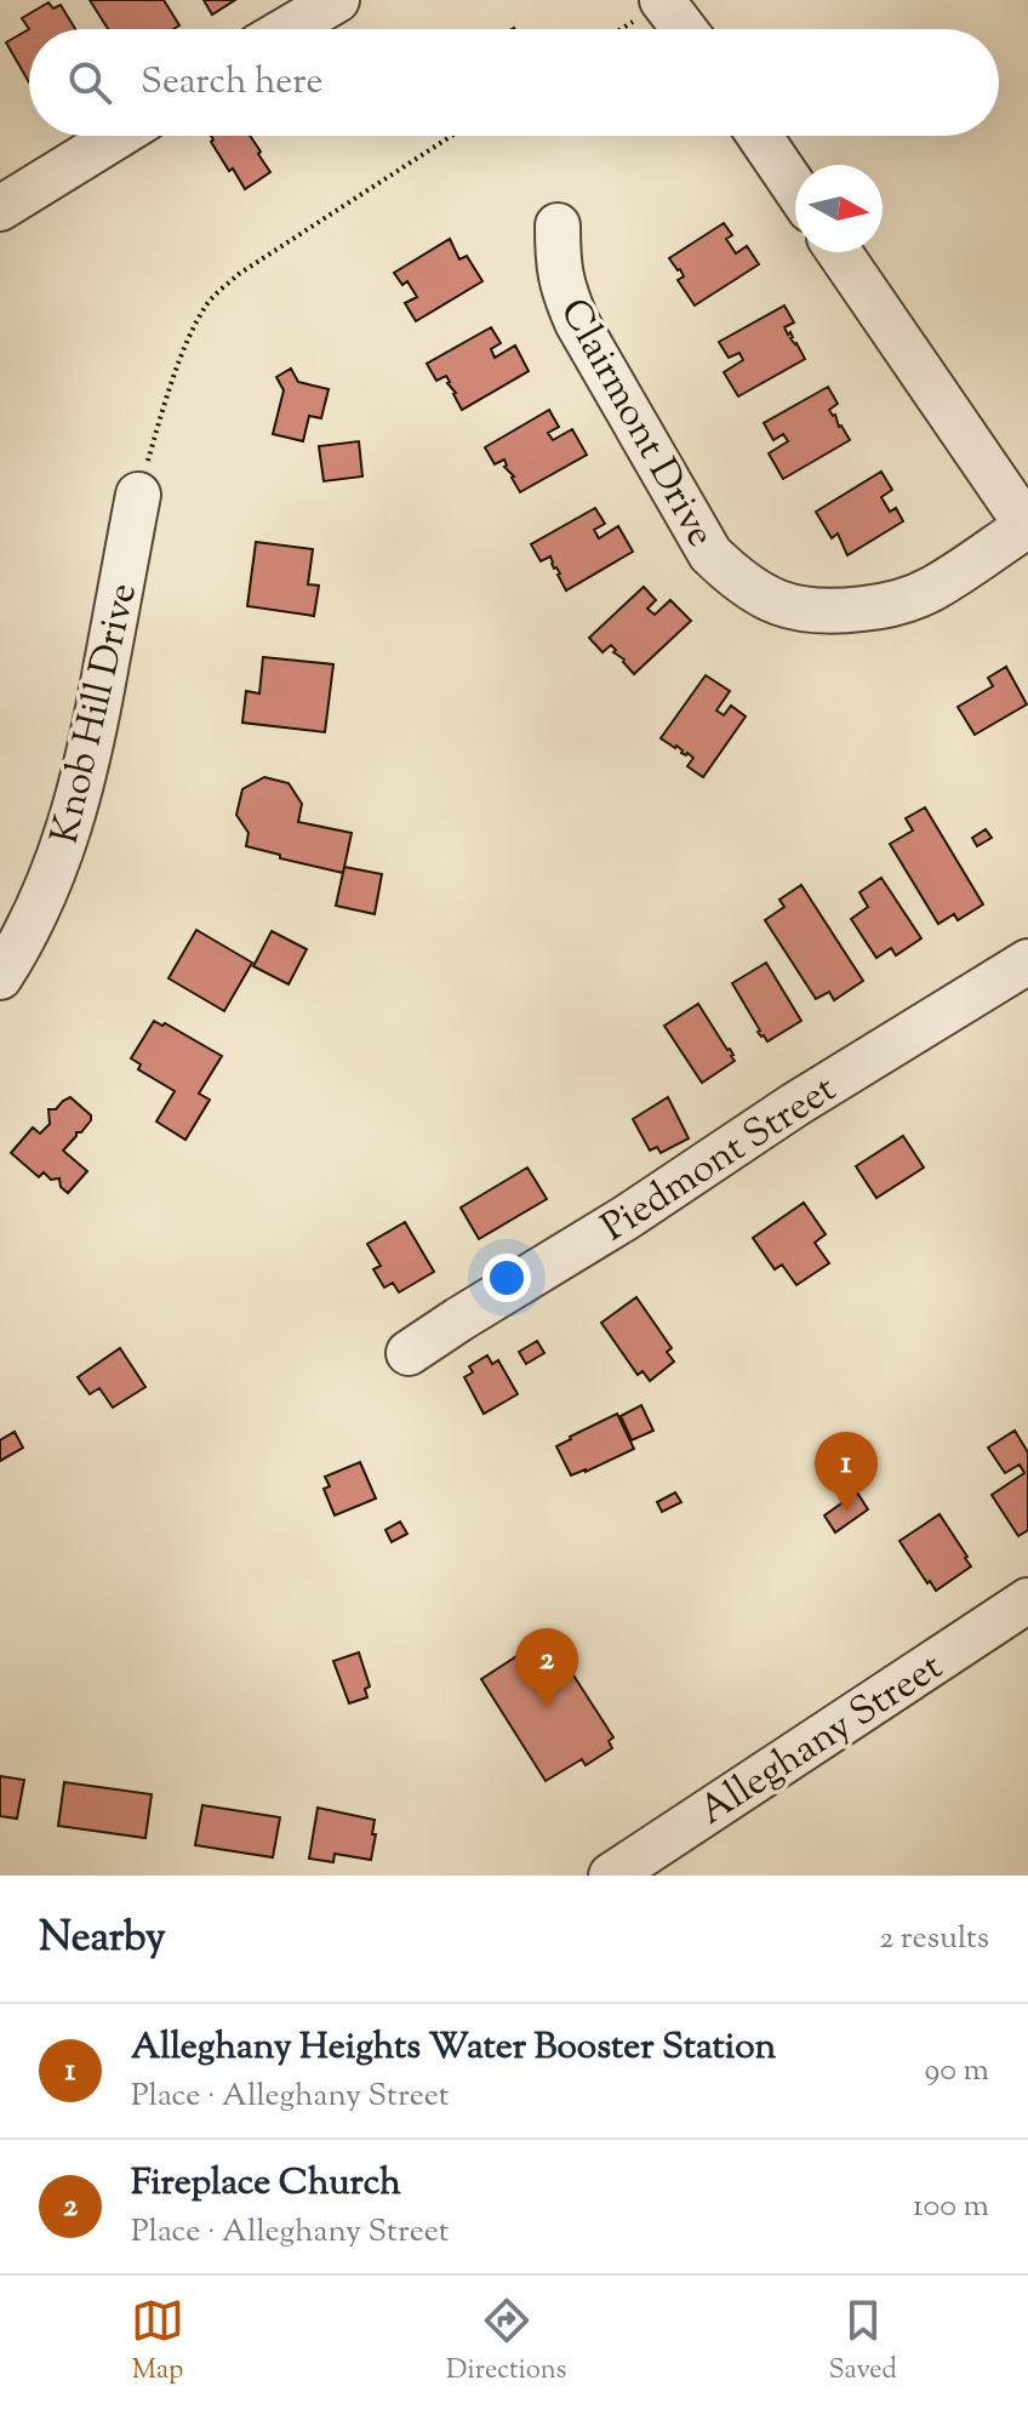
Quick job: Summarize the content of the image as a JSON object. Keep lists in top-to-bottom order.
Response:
{
  "streets": {
    "street": [
      "Clairmont Drive",
      "Knob Hill Drive",
      "Piedmont Street",
      "Alleghany Street"
    ]
  },
  "north": "right",
  "page": {
    "search": "Search here",
    "pins": ["1", "2"],
    "heading": ["Nearby", "2 results"],
    "list": [
      {
        "mark": "1",
        "name": "Alleghany Heights Water Booster Station",
        "note": "Place · Alleghany Street",
        "value": "90 m"
      },
      {
        "mark": "2",
        "name": "Fireplace Church",
        "note": "Place · Alleghany Street",
        "value": "100 m"
      }
    ],
    "nav": ["Map", "Directions", "Saved"]
  }
}
